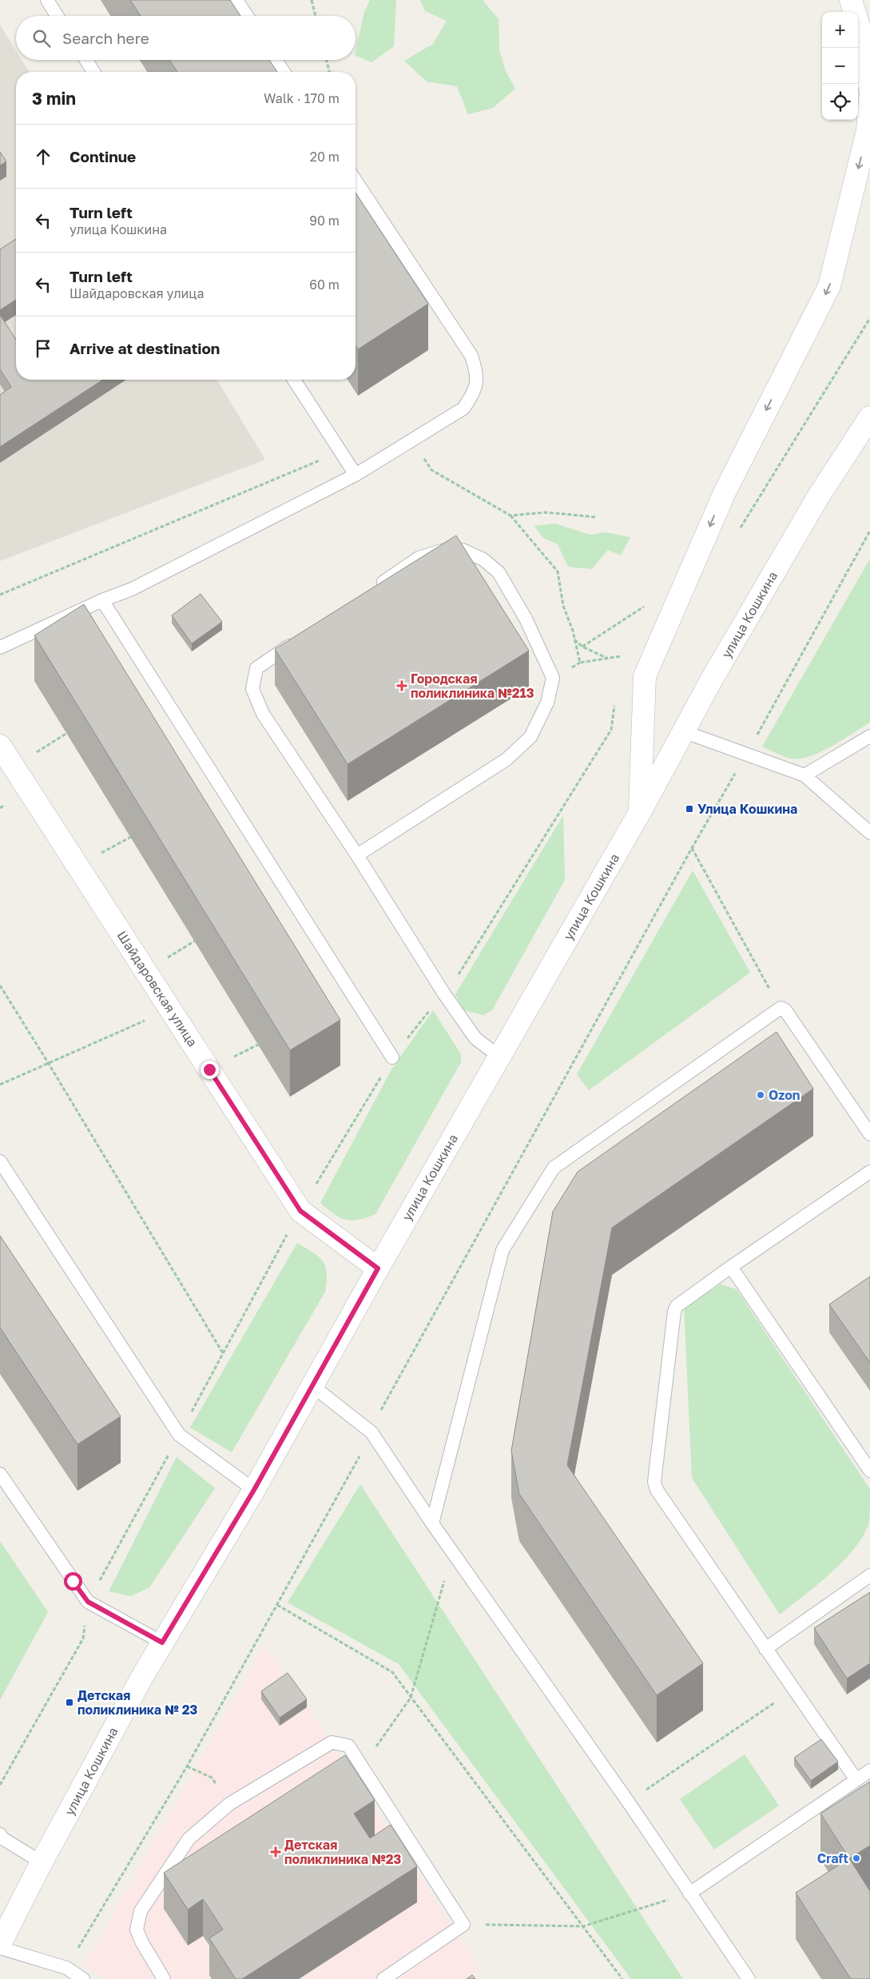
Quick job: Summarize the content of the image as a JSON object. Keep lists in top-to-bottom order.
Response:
{
  "streets": {
    "main road": ["улица Кошкина", "Шайдаровская улица"]
  },
  "crossings": [
    ["улица Кошкина", "Шайдаровская улица"]
  ],
  "places": {
    "health": ["Городская поликлиника №213", "Детская поликлиника №23"],
    "transit": ["Улица Кошкина", "Детская поликлиника № 23"],
    "other": ["Ozon", "Craft"]
  },
  "page": {
    "map_buttons": ["+", "−"],
    "search": "Search here",
    "heading": ["3 min", "Walk · 170 m"],
    "list": [
      ["Continue", "20 m"],
      ["Turn left", "улица Кошкина", "90 m"],
      ["Turn left", "Шайдаровская улица", "60 m"],
      "Arrive at destination"
    ]
  }
}
